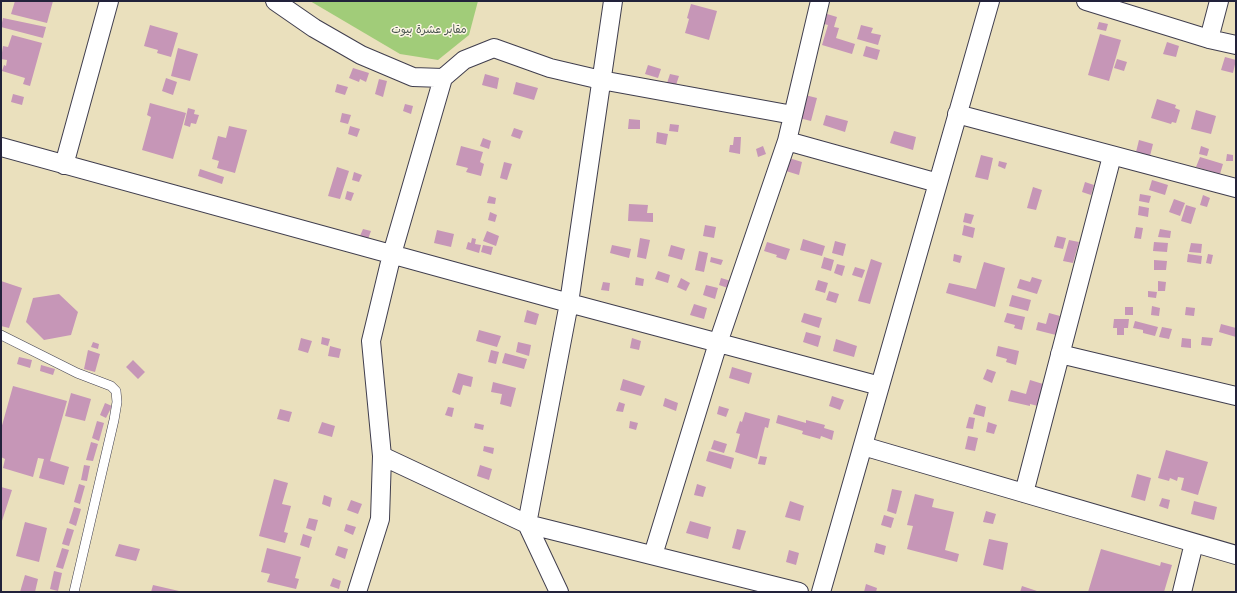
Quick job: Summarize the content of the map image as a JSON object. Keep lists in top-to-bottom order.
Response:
{
  "parks": ["مقابر عشرة بيوت"]
}
